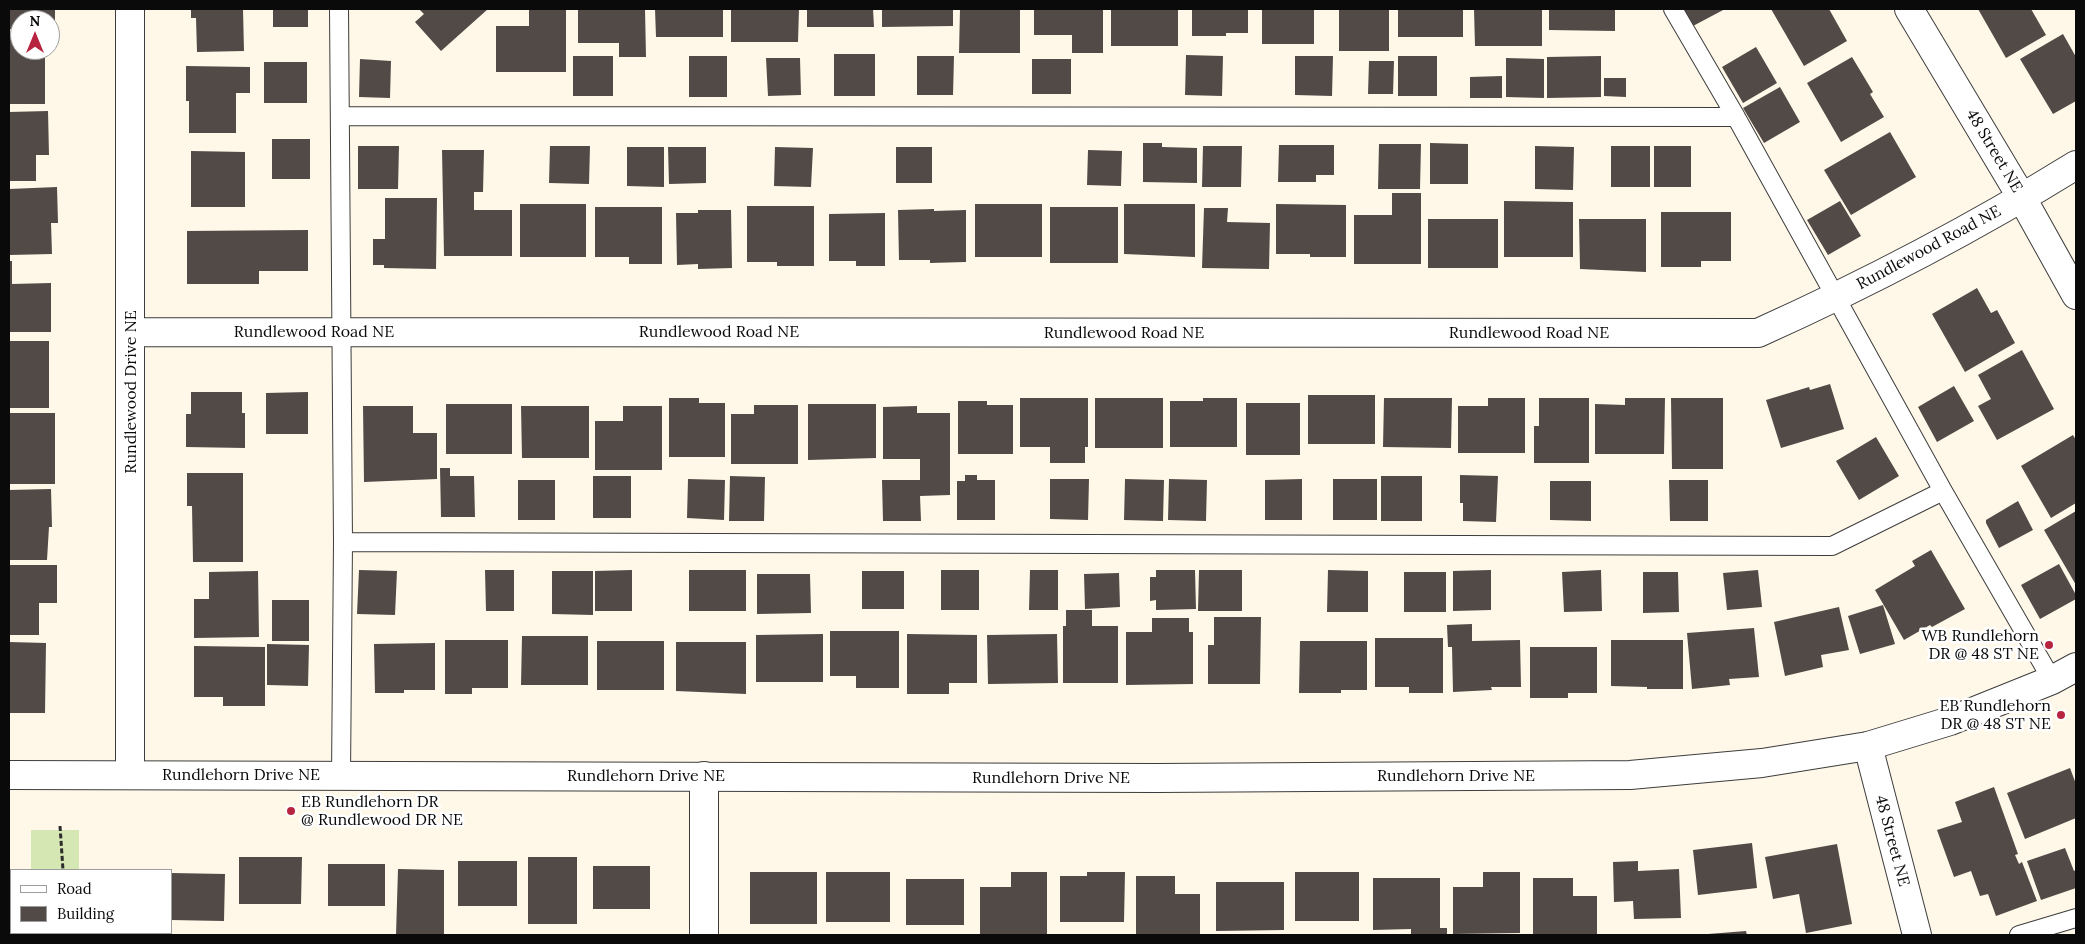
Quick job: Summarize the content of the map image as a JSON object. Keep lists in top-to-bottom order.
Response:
{
  "streets": {
    "street": [
      "48 Street NE",
      "Rundlewood Road NE",
      "Rundlewood Drive NE",
      "Rundlehorn Drive NE"
    ]
  },
  "crossings": [
    ["48 Street NE", "Rundlewood Road NE"],
    ["48 Street NE", "Rundlehorn Drive NE"],
    ["Rundlewood Road NE", "Rundlewood Drive NE"],
    ["Rundlewood Drive NE", "Rundlehorn Drive NE"]
  ],
  "places": ["WB Rundlehorn DR @ 48 ST NE", "EB Rundlehorn DR @ 48 ST NE", "EB Rundlehorn DR @ Rundlewood DR NE"],
  "legend": ["Road", "Building"],
  "north": "top"
}
